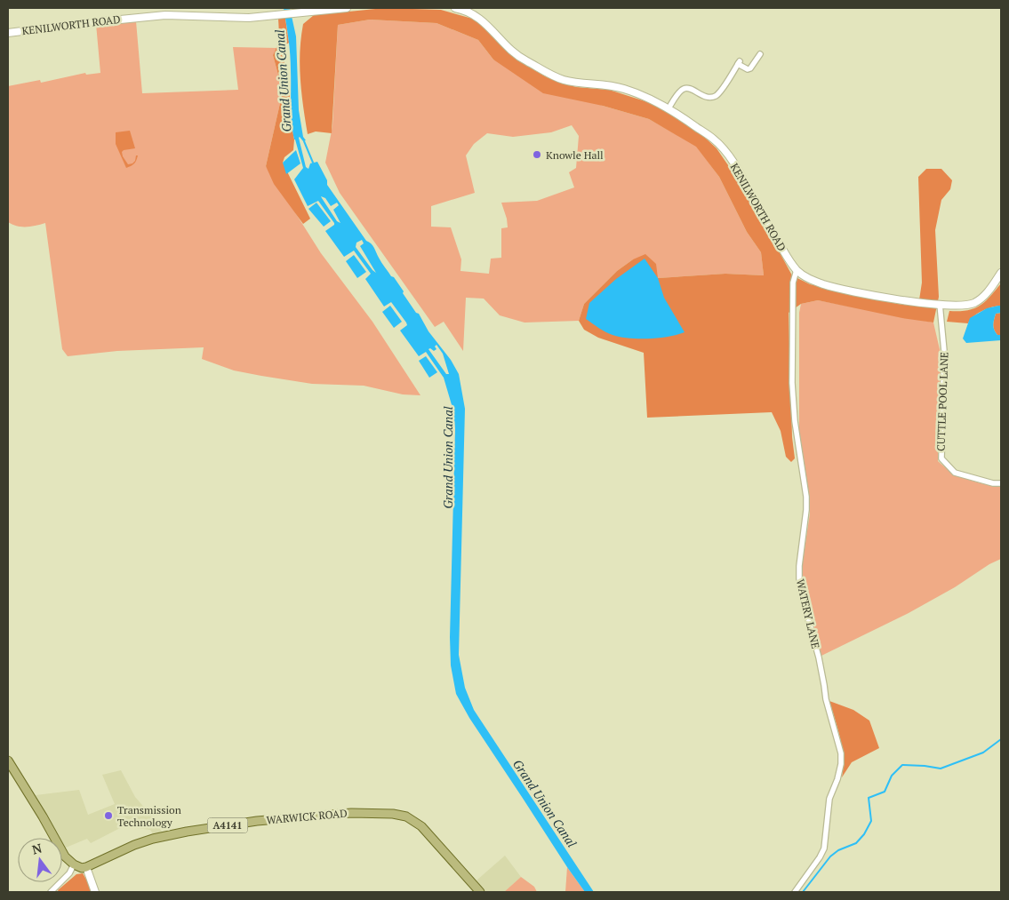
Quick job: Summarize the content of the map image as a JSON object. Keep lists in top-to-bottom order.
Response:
{
  "streets": {
    "main road": ["KENILWORTH ROAD", "WARWICK ROAD", "A4141"],
    "street": ["CUTTLE POOL LANE", "WATERY LANE"]
  },
  "crossings": [
    ["KENILWORTH ROAD", "CUTTLE POOL LANE"],
    ["KENILWORTH ROAD", "WATERY LANE"]
  ],
  "water": ["Grand Union Canal"],
  "places": ["Knowle Hall", "Transmission Technology"],
  "north": "top"
}
